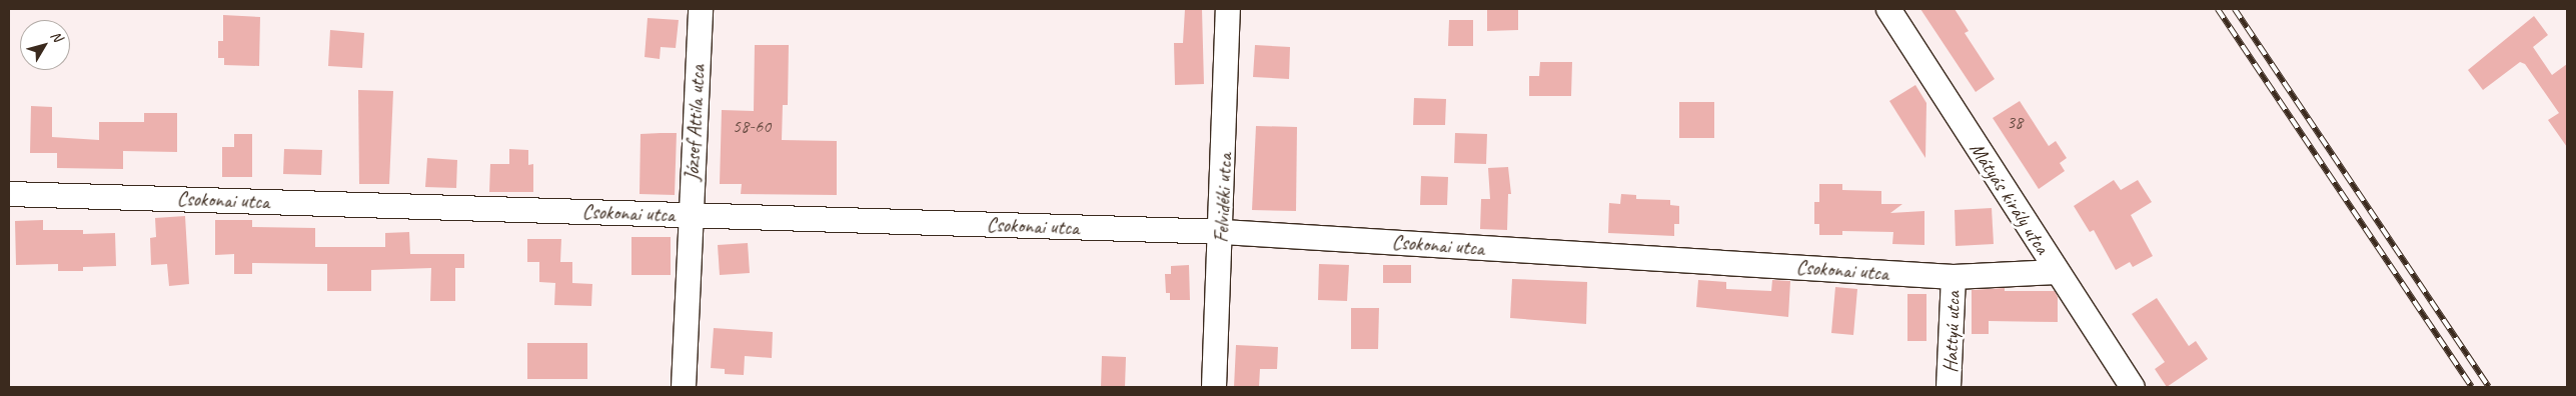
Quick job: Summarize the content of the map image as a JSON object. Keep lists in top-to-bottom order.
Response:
{
  "streets": {
    "street": [
      "József Attila utca",
      "Felvidéki utca",
      "Mátyás király utca",
      "Csokonai utca",
      "Hattyú utca"
    ]
  },
  "crossings": [
    ["József Attila utca", "Csokonai utca"],
    ["Felvidéki utca", "Csokonai utca"],
    ["Mátyás király utca", "Csokonai utca"],
    ["Csokonai utca", "Hattyú utca"]
  ],
  "house_numbers": ["38", "58-60"],
  "north": "top right"
}
